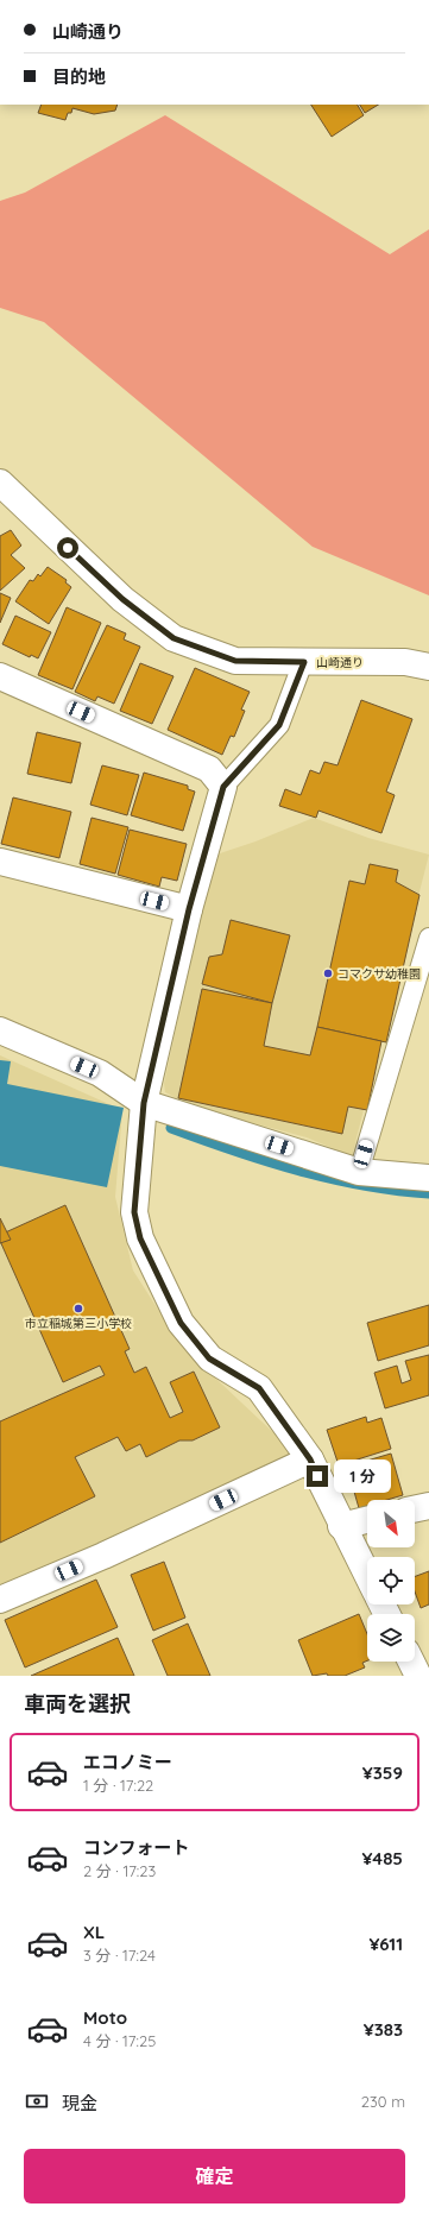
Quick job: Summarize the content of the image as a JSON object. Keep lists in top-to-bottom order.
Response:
{
  "streets": {
    "street": ["山崎通り"]
  },
  "places": ["コマクサ幼稚園", "市立稲城第三小学校"],
  "north": "bottom right",
  "page": {
    "banner": ["山崎通り", "目的地"],
    "bubble": "1 分",
    "heading": "車両を選択",
    "list": [
      {
        "name": "エコノミー",
        "note": "1 分 · 17:22",
        "value": "¥359"
      },
      {
        "name": "コンフォート",
        "note": "2 分 · 17:23",
        "value": "¥485"
      },
      {
        "name": "XL",
        "note": "3 分 · 17:24",
        "value": "¥611"
      },
      {
        "name": "Moto",
        "note": "4 分 · 17:25",
        "value": "¥383"
      }
    ],
    "pay": ["現金", "230 m"],
    "buttons": "確定"
  }
}
